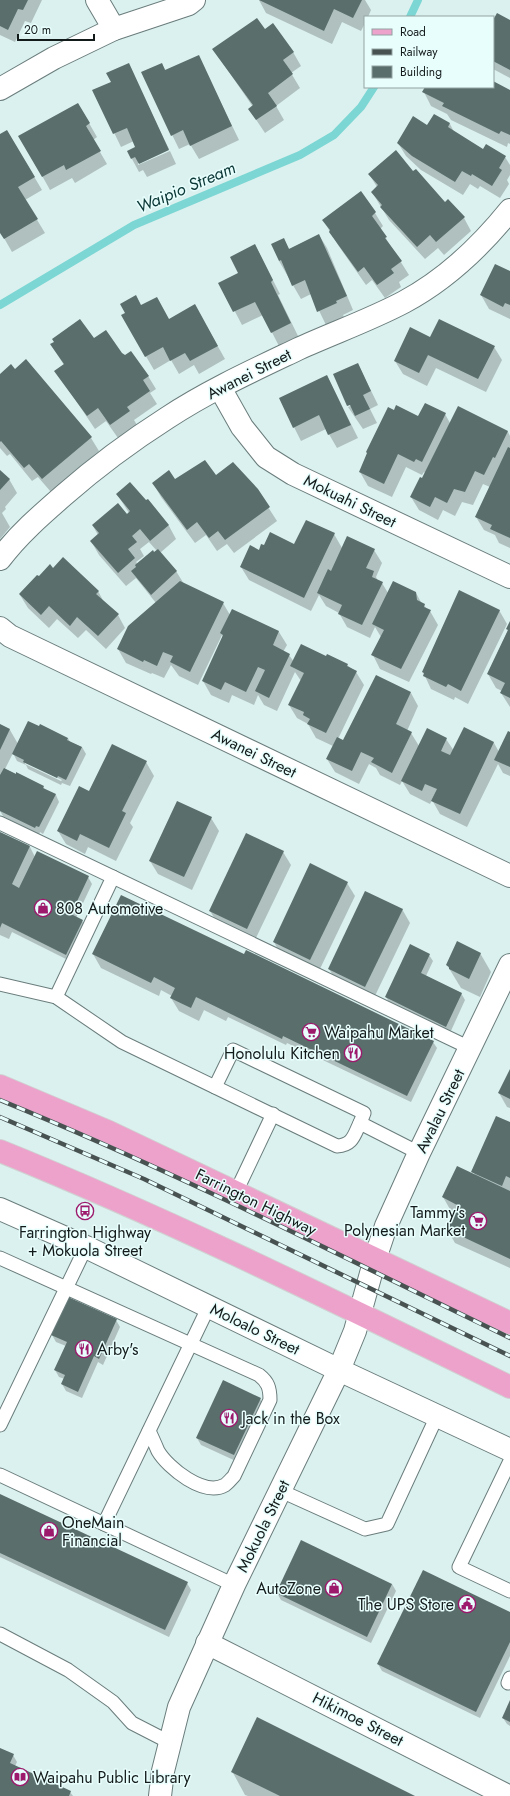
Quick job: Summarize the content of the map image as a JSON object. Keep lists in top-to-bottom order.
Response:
{
  "streets": {
    "main road": ["Farrington Highway"],
    "street": [
      "Awanei Street",
      "Mokuahi Street",
      "Awalau Street",
      "Moloalo Street",
      "Mokuola Street",
      "Hikimoe Street"
    ]
  },
  "crossings": [
    ["Awanei Street", "Mokuahi Street"],
    ["Awalau Street", "Farrington Highway"],
    ["Awalau Street", "Mokuola Street"],
    ["Farrington Highway", "Mokuola Street"],
    ["Moloalo Street", "Mokuola Street"],
    ["Mokuola Street", "Hikimoe Street"]
  ],
  "water": ["Waipio Stream"],
  "places": {
    "shop": ["808 Automotive", "OneMain Financial", "AutoZone"],
    "supermarket": ["Waipahu Market", "Tammy's Polynesian Market"],
    "restaurant": ["Honolulu Kitchen", "Arby's", "Jack in the Box"],
    "bus stop": ["Farrington Highway + Mokuola Street"],
    "public building": ["The UPS Store"],
    "library": ["Waipahu Public Library"]
  },
  "legend": ["Road", "Railway", "Building"],
  "scale_bar": "20 m"
}
